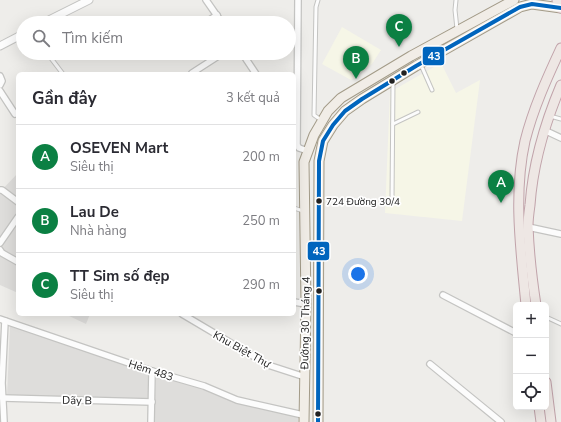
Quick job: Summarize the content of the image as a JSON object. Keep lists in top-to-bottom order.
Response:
{
  "streets": {
    "main road": ["Đường 30 Tháng 4"],
    "street": ["Khu Biệt Thự", "Hẻm 483", "Dãy B"]
  },
  "crossings": [
    ["Đường 30 Tháng 4", "Khu Biệt Thự"],
    ["Đường 30 Tháng 4", "Hẻm 483"]
  ],
  "places": ["724 Đường 30/4"],
  "lines": ["transit line 43"],
  "page": {
    "pins": ["C", "B", "A"],
    "search": "Tìm kiếm",
    "heading": ["Gần đây", "3 kết quả"],
    "list": [
      {
        "mark": "A",
        "name": "OSEVEN Mart",
        "note": "Siêu thị",
        "value": "200 m"
      },
      {
        "mark": "B",
        "name": "Lau De",
        "note": "Nhà hàng",
        "value": "250 m"
      },
      {
        "mark": "C",
        "name": "TT Sim số đẹp",
        "note": "Siêu thị",
        "value": "290 m"
      }
    ],
    "map_buttons": ["+", "−"]
  }
}
